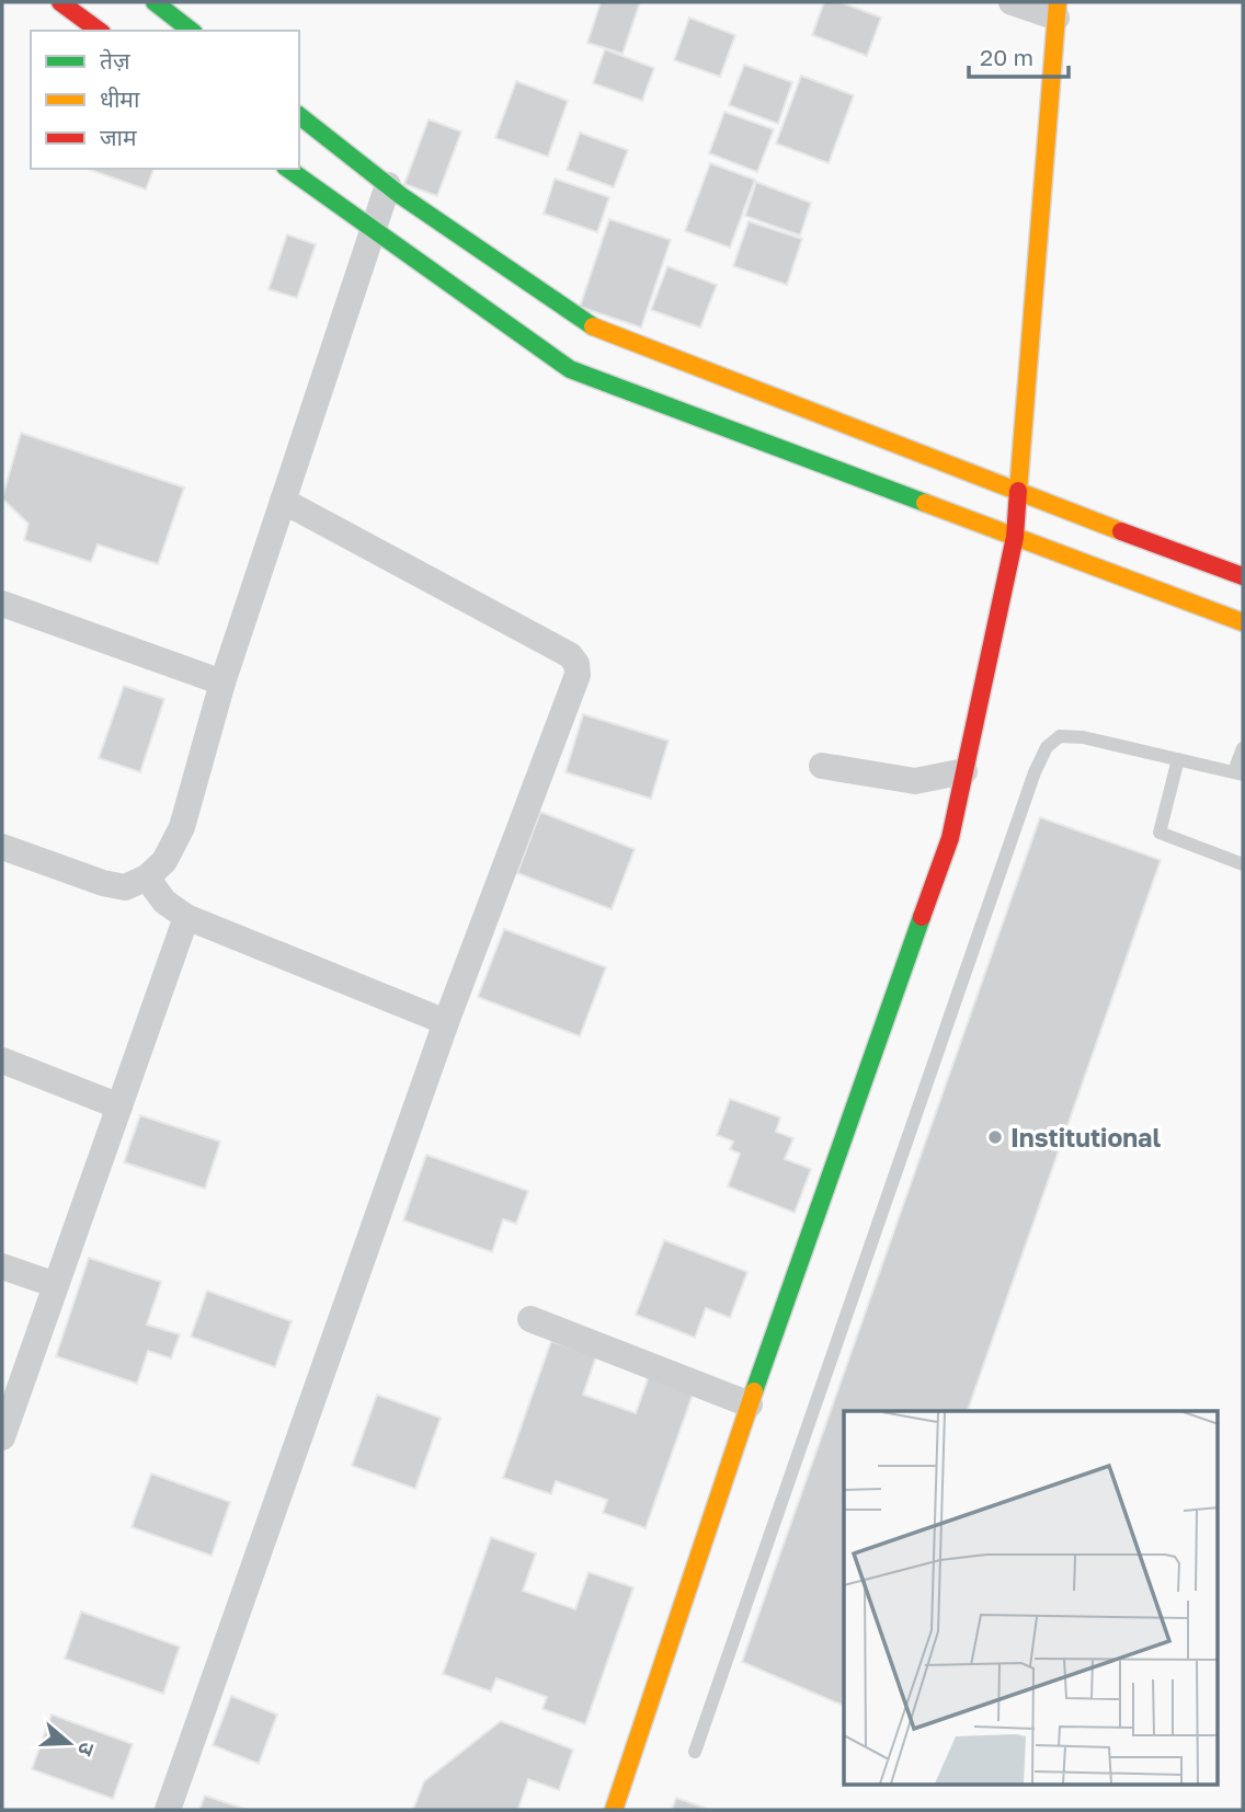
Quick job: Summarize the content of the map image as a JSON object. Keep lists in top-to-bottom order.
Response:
{
  "places": ["Institutional"],
  "legend": ["तेज़", "धीमा", "जाम"],
  "scale_bar": "20 m",
  "north": "right"
}
